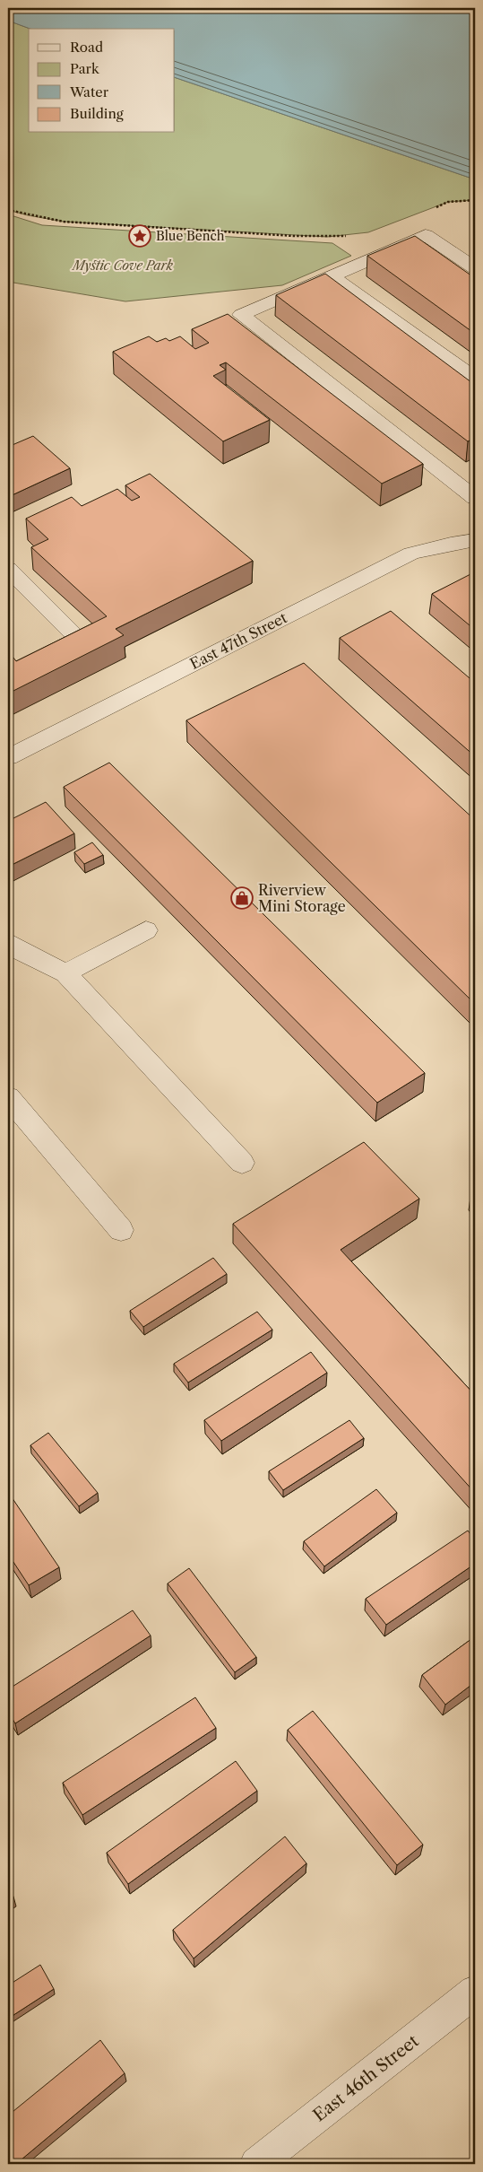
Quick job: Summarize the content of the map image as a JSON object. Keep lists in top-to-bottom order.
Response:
{
  "streets": {
    "street": ["East 47th Street", "East 46th Street"]
  },
  "parks": ["Mystic Cove Park"],
  "places": {
    "place": ["Blue Bench"],
    "shop": ["Riverview Mini Storage"]
  },
  "legend": [
    "Road",
    "Park",
    "Water",
    "Building"
  ]
}
